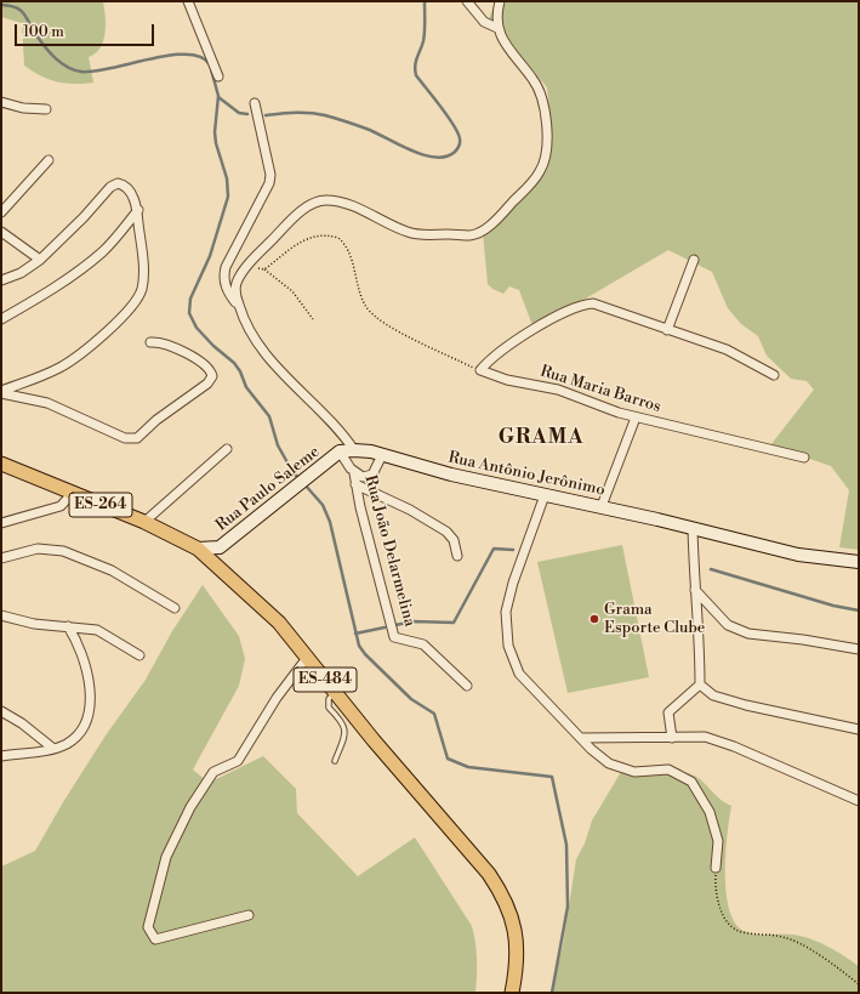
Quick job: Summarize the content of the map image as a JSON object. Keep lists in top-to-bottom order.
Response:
{
  "streets": {
    "main road": [
      "Rua Antônio Jerônimo",
      "Rua Paulo Saleme",
      "ES-264",
      "ES-484"
    ],
    "street": ["Rua Maria Barros", "Rua João Delarmelina"]
  },
  "crossings": [
    ["Rua Antônio Jerônimo", "Rua Paulo Saleme"],
    ["Rua Paulo Saleme", "ES-264"],
    ["Rua Paulo Saleme", "ES-484"],
    ["ES-264", "ES-484"]
  ],
  "districts": ["GRAMA"],
  "places": ["Grama Esporte Clube"],
  "scale_bar": "100 m"
}
